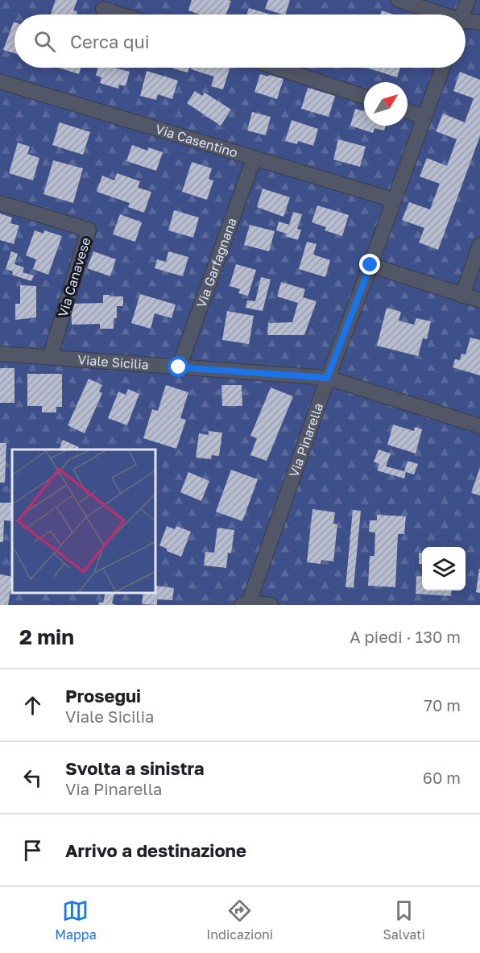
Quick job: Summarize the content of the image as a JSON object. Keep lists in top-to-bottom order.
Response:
{
  "streets": {
    "street": [
      "Via Casentino",
      "Via Garfagnana",
      "Via Canavese",
      "Viale Sicilia",
      "Via Pinarella"
    ]
  },
  "crossings": [
    ["Via Casentino", "Via Garfagnana"],
    ["Via Casentino", "Via Pinarella"],
    ["Via Garfagnana", "Viale Sicilia"],
    ["Via Canavese", "Viale Sicilia"],
    ["Viale Sicilia", "Via Pinarella"]
  ],
  "north": "top right",
  "page": {
    "search": "Cerca qui",
    "heading": ["2 min", "A piedi · 130 m"],
    "list": [
      ["Prosegui", "Viale Sicilia", "70 m"],
      ["Svolta a sinistra", "Via Pinarella", "60 m"],
      "Arrivo a destinazione"
    ],
    "nav": ["Mappa", "Indicazioni", "Salvati"]
  }
}
